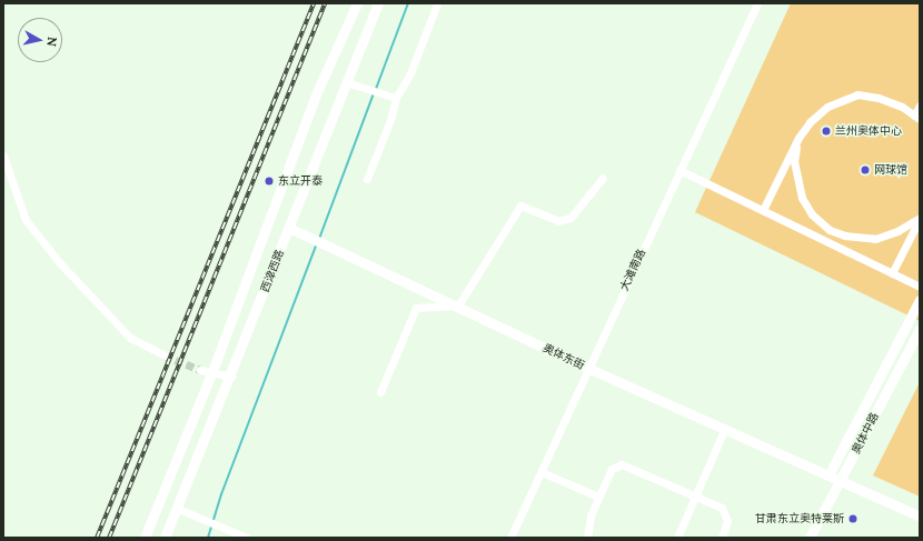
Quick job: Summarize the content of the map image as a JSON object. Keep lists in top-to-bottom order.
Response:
{
  "streets": {
    "main road": ["西津西路", "奥体东街", "奥体中路"],
    "street": ["大滩南路"]
  },
  "crossings": [
    ["大滩南路", "奥体东街"],
    ["西津西路", "奥体东街"],
    ["奥体东街", "奥体中路"]
  ],
  "places": [
    "兰州奥体中心",
    "网球馆",
    "东立开泰",
    "甘肃东立奥特莱斯"
  ],
  "north": "right"
}
